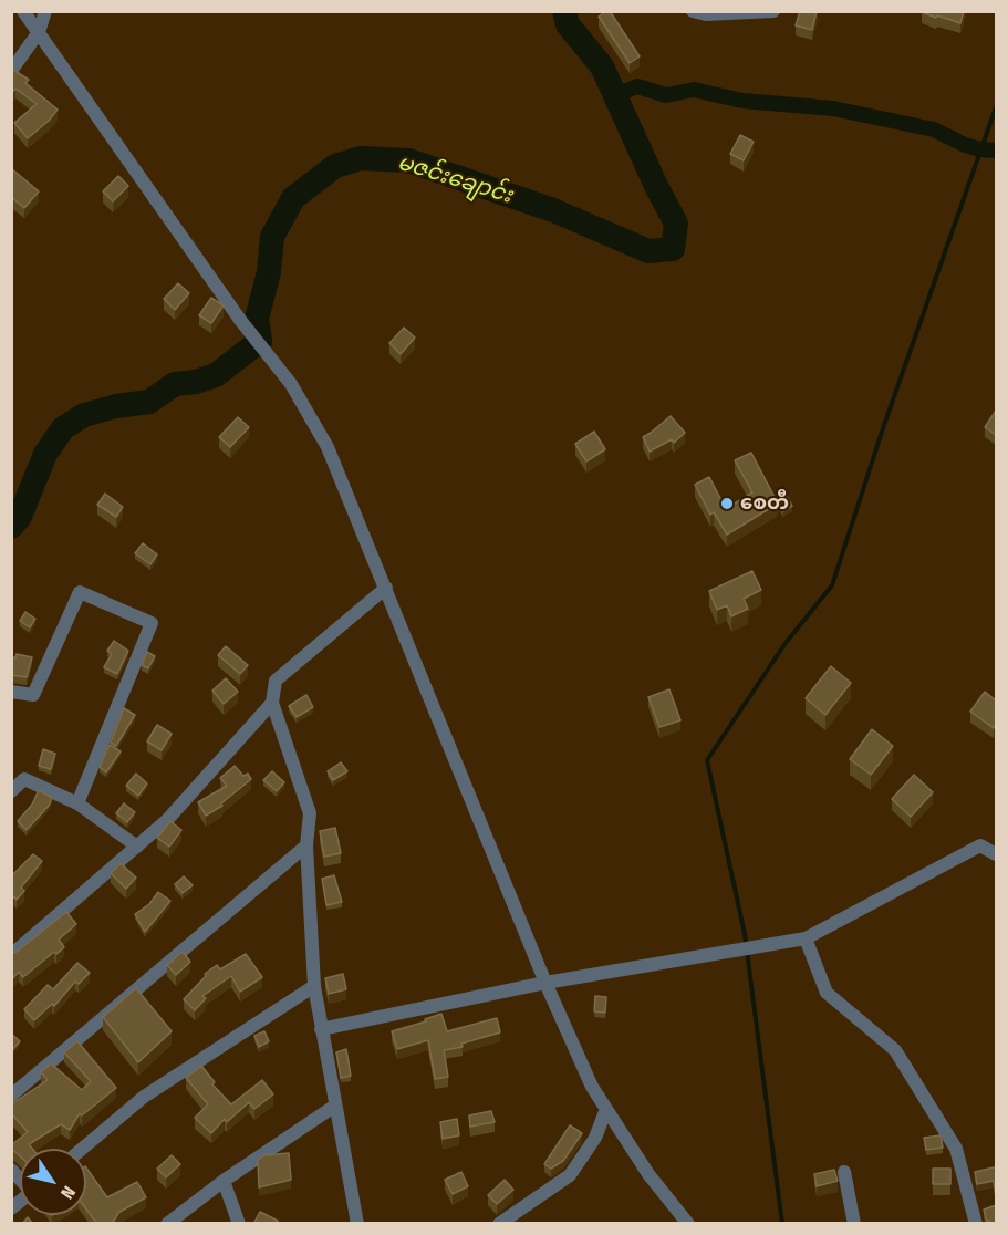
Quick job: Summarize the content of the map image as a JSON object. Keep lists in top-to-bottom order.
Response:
{
  "water": ["မဇင်းချောင်း"],
  "places": ["စေတီ"],
  "north": "bottom right"
}
